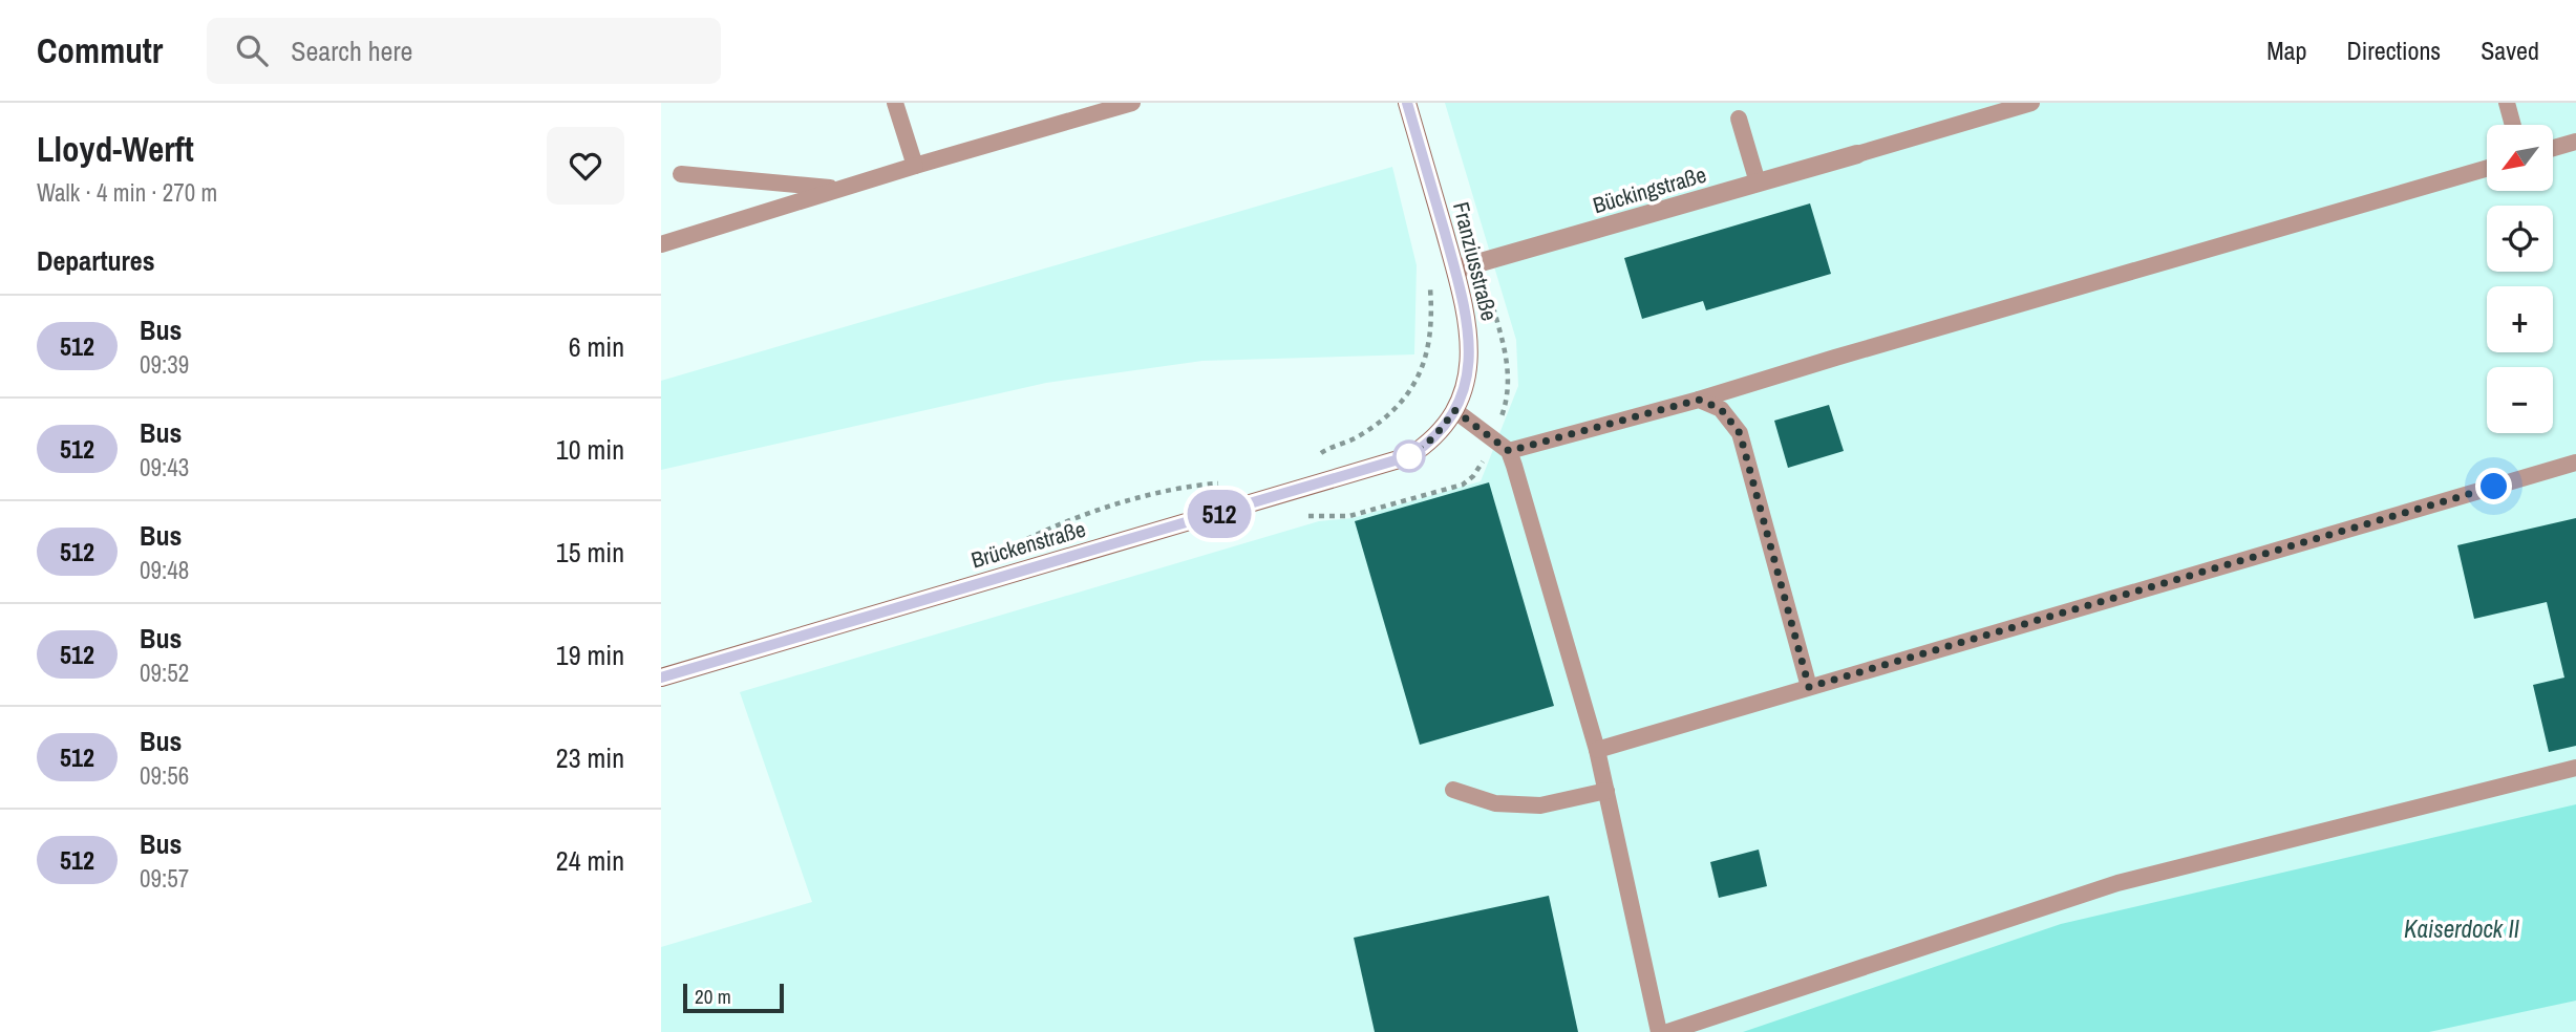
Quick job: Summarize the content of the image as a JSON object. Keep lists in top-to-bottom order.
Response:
{
  "streets": {
    "main road": ["Franziusstraße", "Brückenstraße"],
    "street": ["Bückingstraße"]
  },
  "crossings": [
    ["Bückingstraße", "Franziusstraße"],
    ["Franziusstraße", "Brückenstraße"]
  ],
  "water": ["Kaiserdock II"],
  "lines": ["bus line 512"],
  "scale_bar": "20 m",
  "north": "bottom left",
  "page": {
    "header": "Commutr",
    "search": "Search here",
    "nav": ["Map", "Directions", "Saved"],
    "heading": [
      ["Lloyd-Werft", "Walk · 4 min · 270 m"],
      "Departures"
    ],
    "on_map": "512",
    "map_buttons": ["+", "−"],
    "list": [
      {
        "mark": "512",
        "name": "Bus",
        "note": "09:39",
        "value": "6 min"
      },
      {
        "mark": "512",
        "name": "Bus",
        "note": "09:43",
        "value": "10 min"
      },
      {
        "mark": "512",
        "name": "Bus",
        "note": "09:48",
        "value": "15 min"
      },
      {
        "mark": "512",
        "name": "Bus",
        "note": "09:52",
        "value": "19 min"
      },
      {
        "mark": "512",
        "name": "Bus",
        "note": "09:56",
        "value": "23 min"
      },
      {
        "mark": "512",
        "name": "Bus",
        "note": "09:57",
        "value": "24 min"
      }
    ],
    "scale": "20 m"
  }
}
